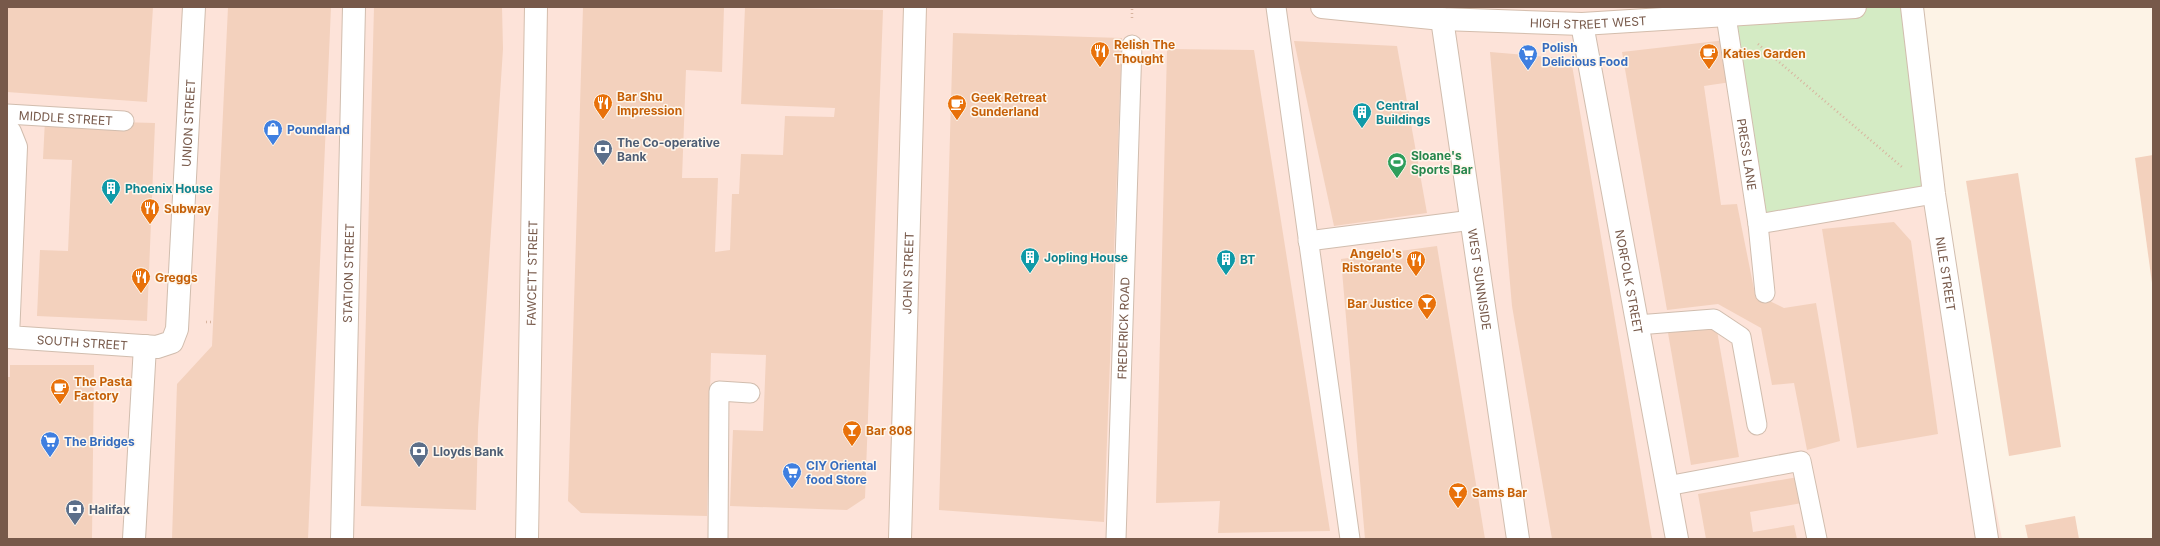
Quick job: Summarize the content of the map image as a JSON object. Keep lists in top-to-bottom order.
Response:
{
  "streets": {
    "street": [
      "HIGH STREET WEST",
      "UNION STREET",
      "STATION STREET",
      "FAWCETT STREET",
      "JOHN STREET",
      "NILE STREET",
      "WEST SUNNISIDE",
      "NORFOLK STREET",
      "SOUTH STREET"
    ],
    "lane": ["MIDDLE STREET", "PRESS LANE", "FREDERICK ROAD"]
  },
  "crossings": [
    ["HIGH STREET WEST", "PRESS LANE"],
    ["HIGH STREET WEST", "WEST SUNNISIDE"],
    ["HIGH STREET WEST", "NORFOLK STREET"],
    ["UNION STREET", "SOUTH STREET"]
  ],
  "places": {
    "restaurant": [
      "Relish The Thought",
      "Bar Shu Impression",
      "Subway",
      "Angelo's Ristorante",
      "Greggs"
    ],
    "cafe": ["Katies Garden", "Geek Retreat Sunderland", "The Pasta Factory"],
    "supermarket": ["Polish Delicious Food", "The Bridges", "CIY Oriental food Store"],
    "building": [
      "Central Buildings",
      "Phoenix House",
      "Jopling House",
      "BT"
    ],
    "shop": ["Poundland"],
    "bank": ["The Co-operative Bank", "Lloyds Bank", "Halifax"],
    "sports": ["Sloane's Sports Bar"],
    "bar": ["Bar Justice", "Bar 808", "Sams Bar"]
  }
}
